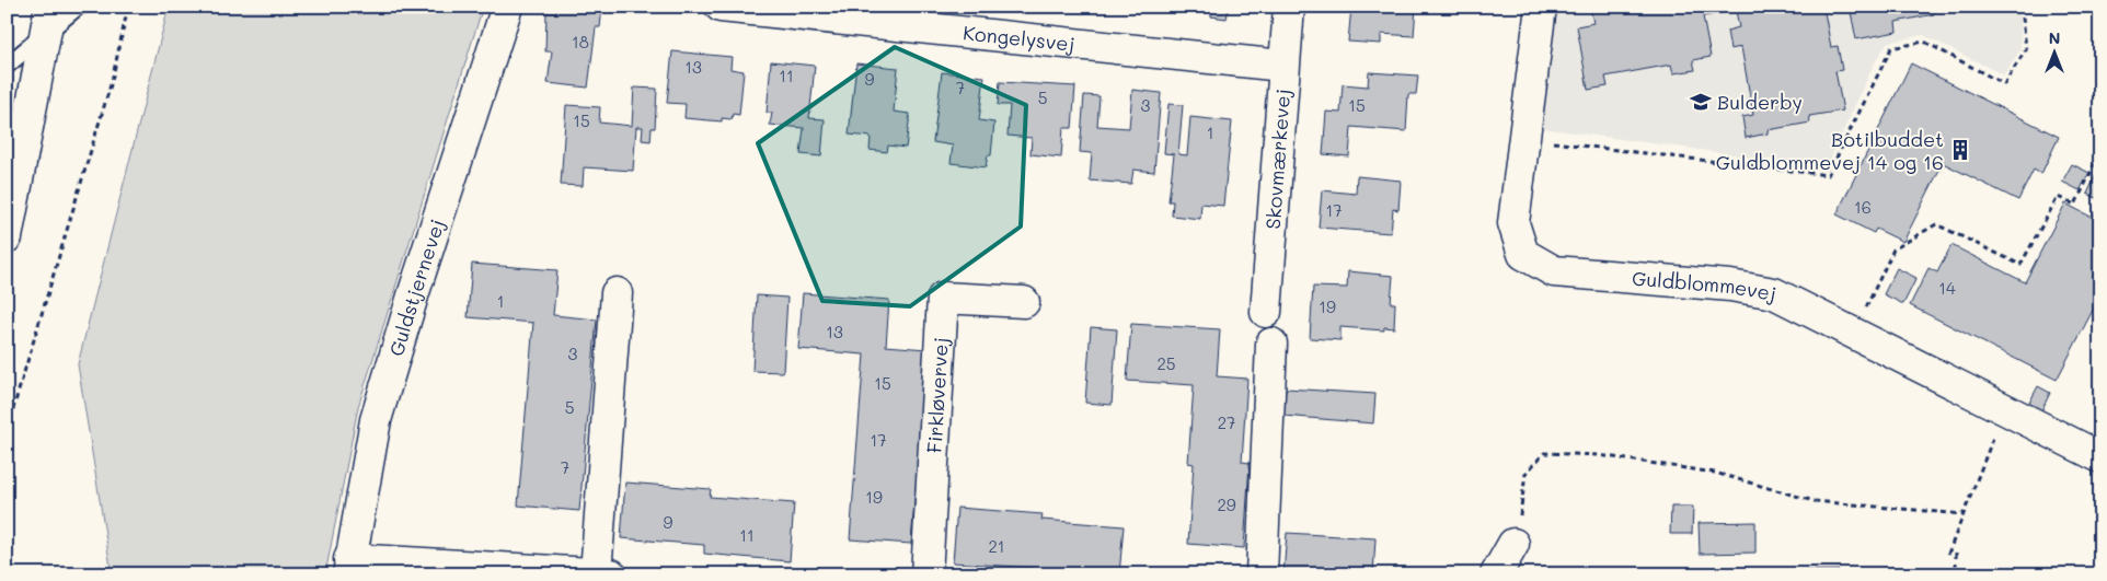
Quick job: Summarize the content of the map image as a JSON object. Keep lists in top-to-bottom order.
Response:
{
  "streets": {
    "street": [
      "Kongelysvej",
      "Skovmærkevej",
      "Guldstjernevej",
      "Guldblommevej",
      "Firkløvervej"
    ]
  },
  "crossings": [
    ["Kongelysvej", "Skovmærkevej"]
  ],
  "places": {
    "school or university": ["Bulderby"],
    "building": ["Botilbuddet Guldblommevej 14 og 16"]
  },
  "house_numbers": [
    "18",
    "13",
    "11",
    "9",
    "7",
    "5",
    "3",
    "15",
    "15",
    "1",
    "16",
    "17",
    "14",
    "1",
    "19",
    "13",
    "3",
    "25",
    "15",
    "5",
    "27",
    "17",
    "7",
    "19",
    "29",
    "9",
    "11",
    "21"
  ],
  "north": "top"
}
